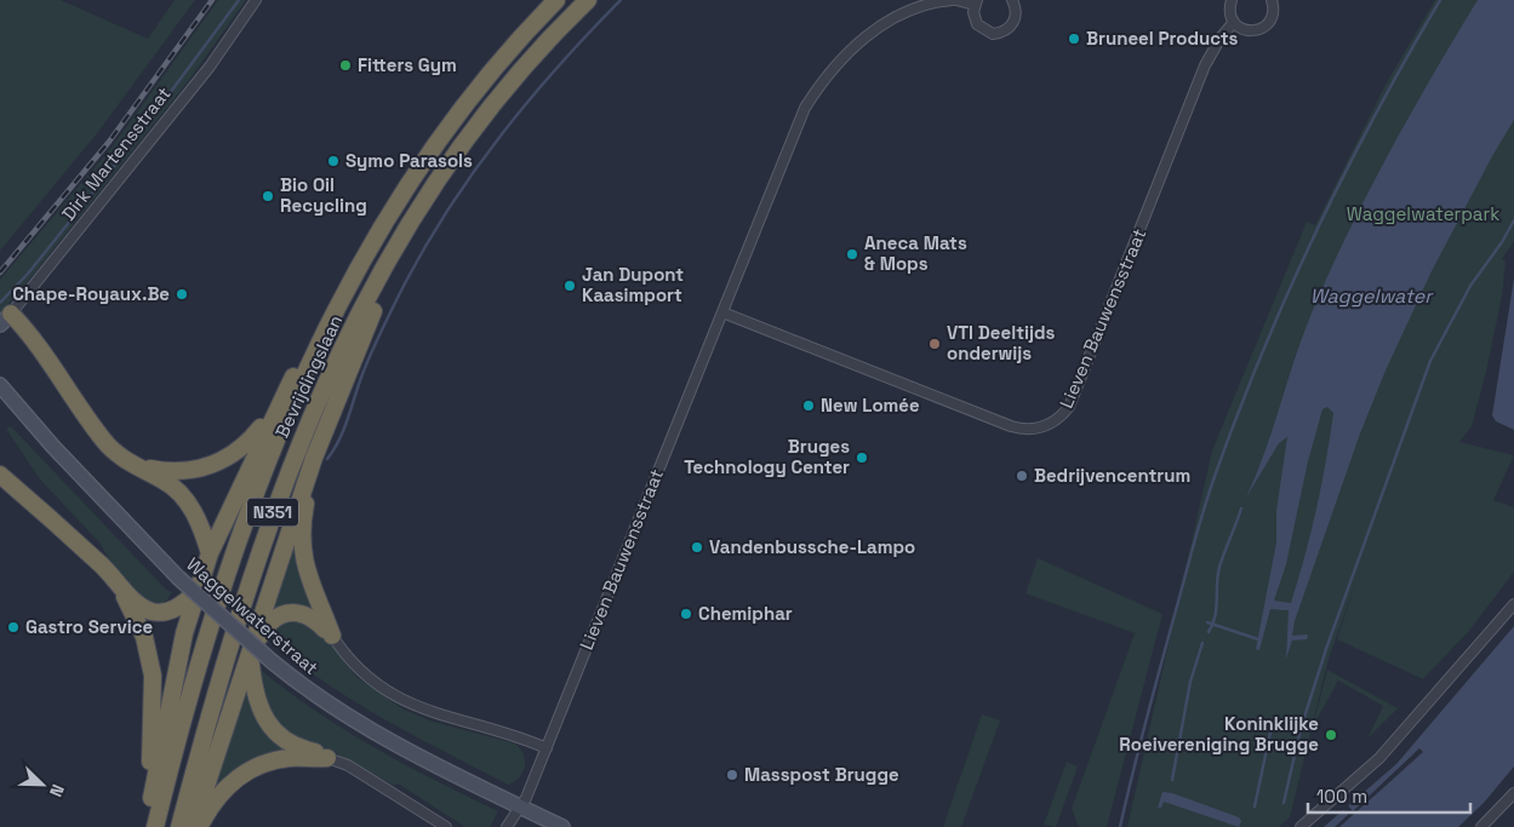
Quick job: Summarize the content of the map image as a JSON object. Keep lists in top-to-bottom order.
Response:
{
  "streets": {
    "highway": ["Bevrijdingslaan", "N351"],
    "main road": ["Waggelwaterstraat"],
    "street": ["Dirk Martensstraat", "Lieven Bauwensstraat"]
  },
  "crossings": [
    ["Lieven Bauwensstraat", "Waggelwaterstraat"]
  ],
  "water": ["Waggelwater"],
  "parks": ["Waggelwaterpark"],
  "places": [
    "Bruneel Products",
    "Fitters Gym",
    "Symo Parasols",
    "Bio Oil Recycling",
    "Aneca Mats & Mops",
    "Jan Dupont Kaasimport",
    "Chape-Royaux.Be",
    "VTI Deeltijds onderwijs",
    "New Lomée",
    "Bruges Technology Center",
    "Bedrijvencentrum",
    "Vandenbussche-Lampo",
    "Chemiphar",
    "Gastro Service",
    "Koninklijke Roeivereniging Brugge",
    "Masspost Brugge"
  ],
  "scale_bar": "100 m",
  "north": "bottom right"
}
